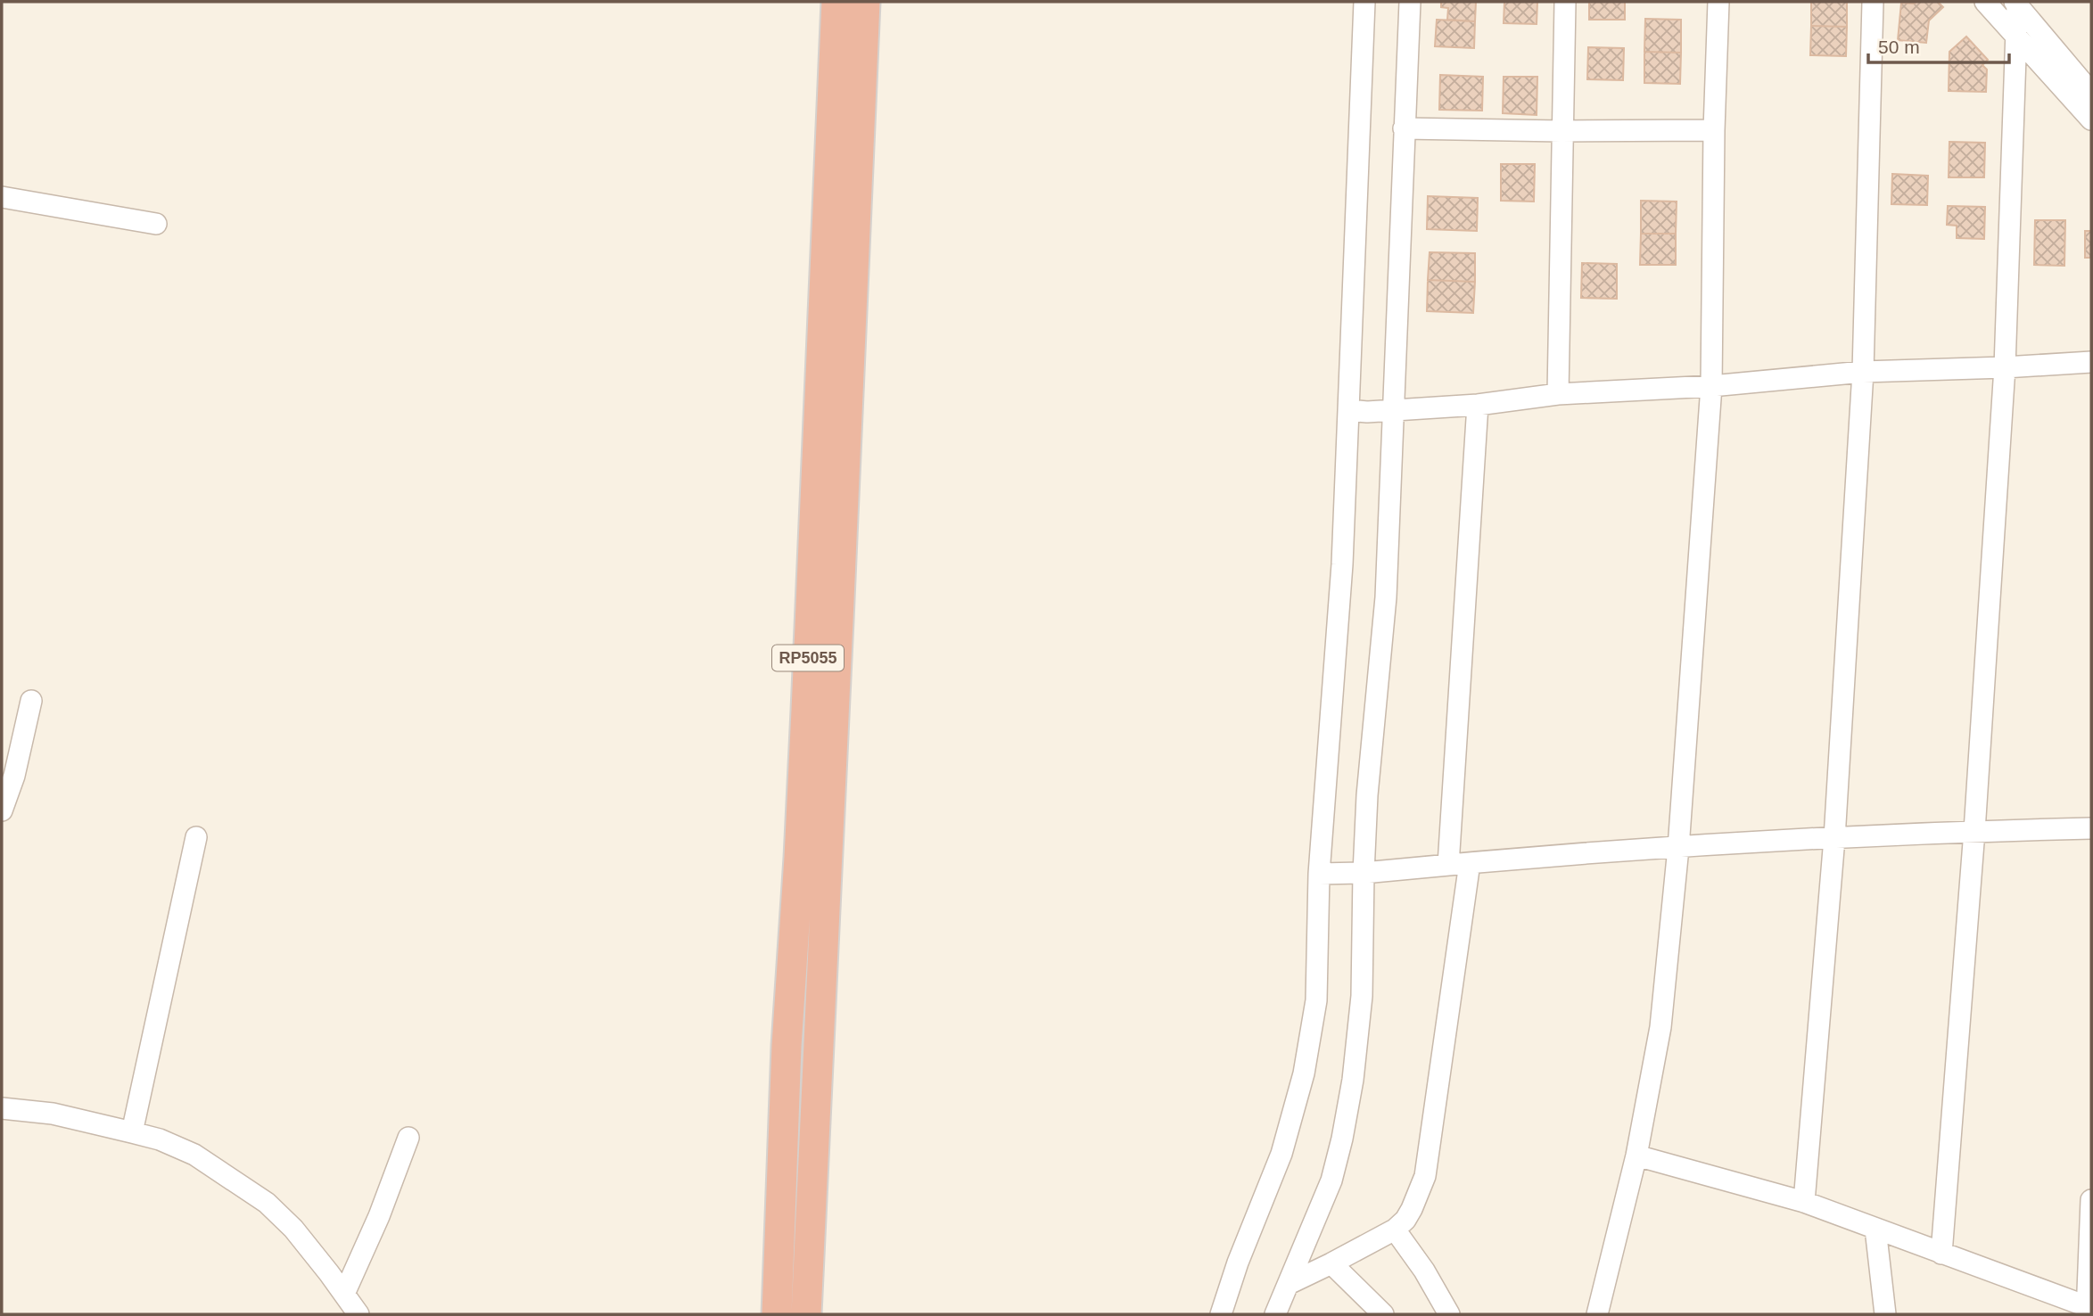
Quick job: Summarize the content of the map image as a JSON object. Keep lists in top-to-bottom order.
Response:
{
  "streets": {
    "highway": ["RP5055"]
  },
  "scale_bar": "50 m"
}
